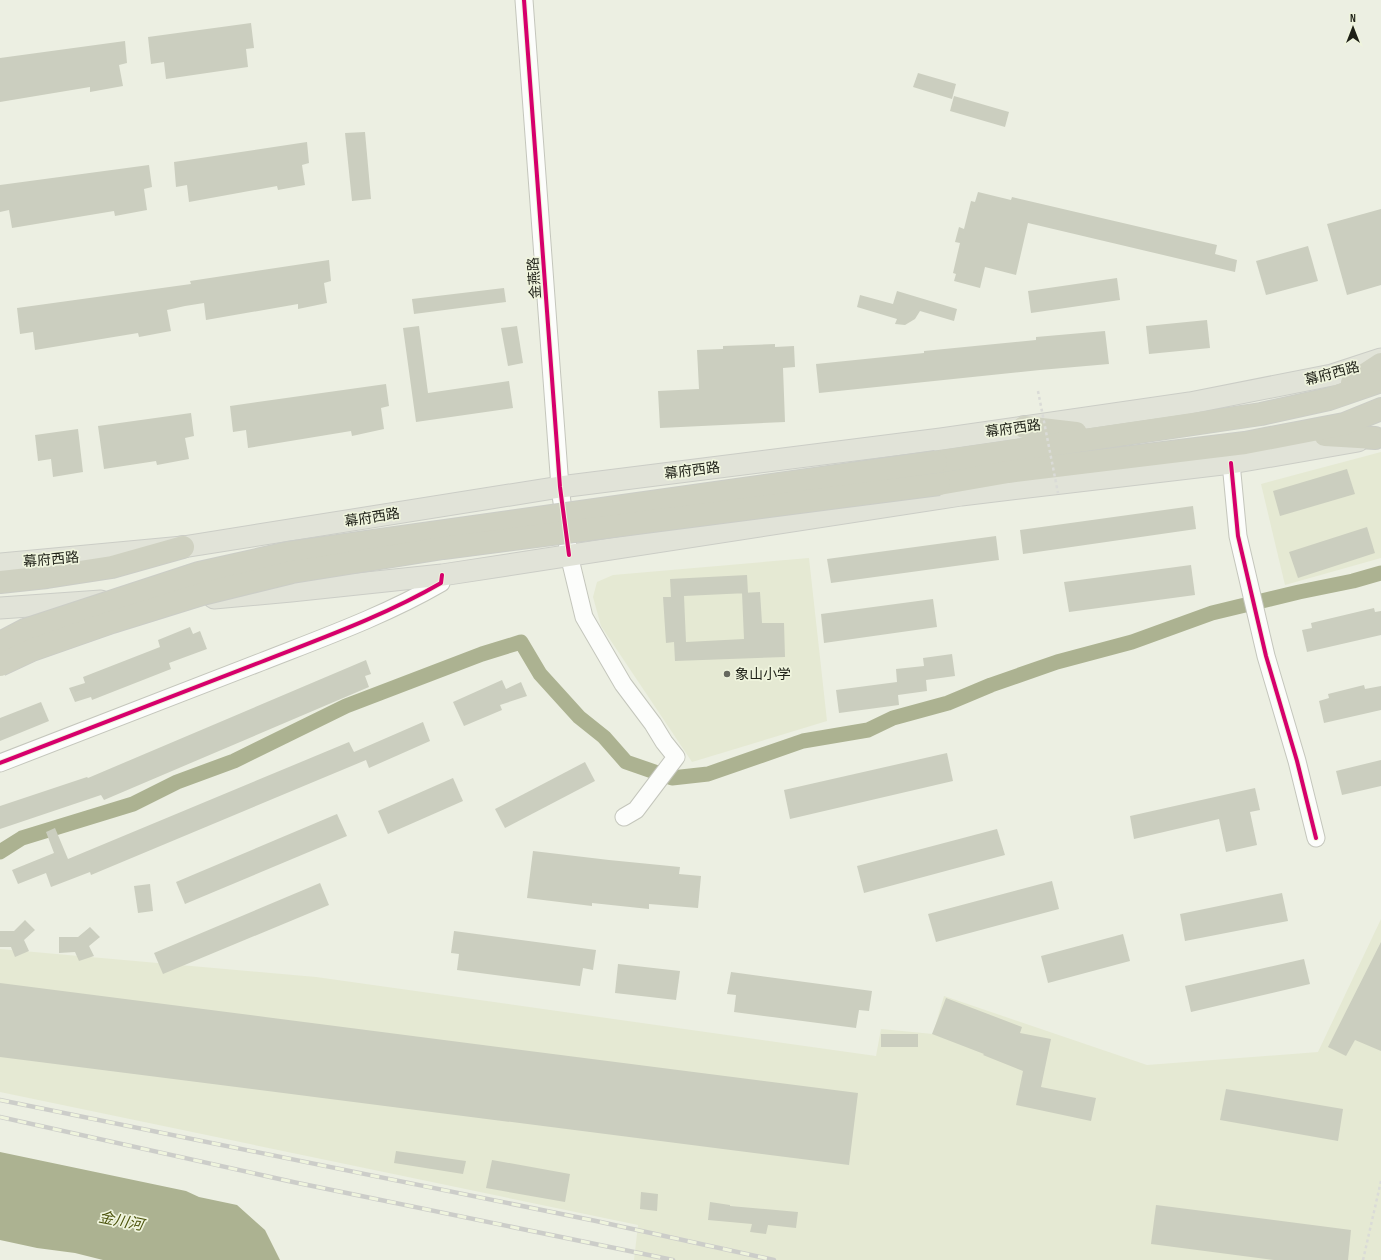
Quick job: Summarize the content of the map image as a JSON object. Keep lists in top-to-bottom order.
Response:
{
  "streets": {
    "highway": ["幕府西路"],
    "street": ["金燕路"]
  },
  "crossings": [
    ["金燕路", "幕府西路"]
  ],
  "water": ["金川河"],
  "places": ["象山小学"],
  "north": "top"
}
